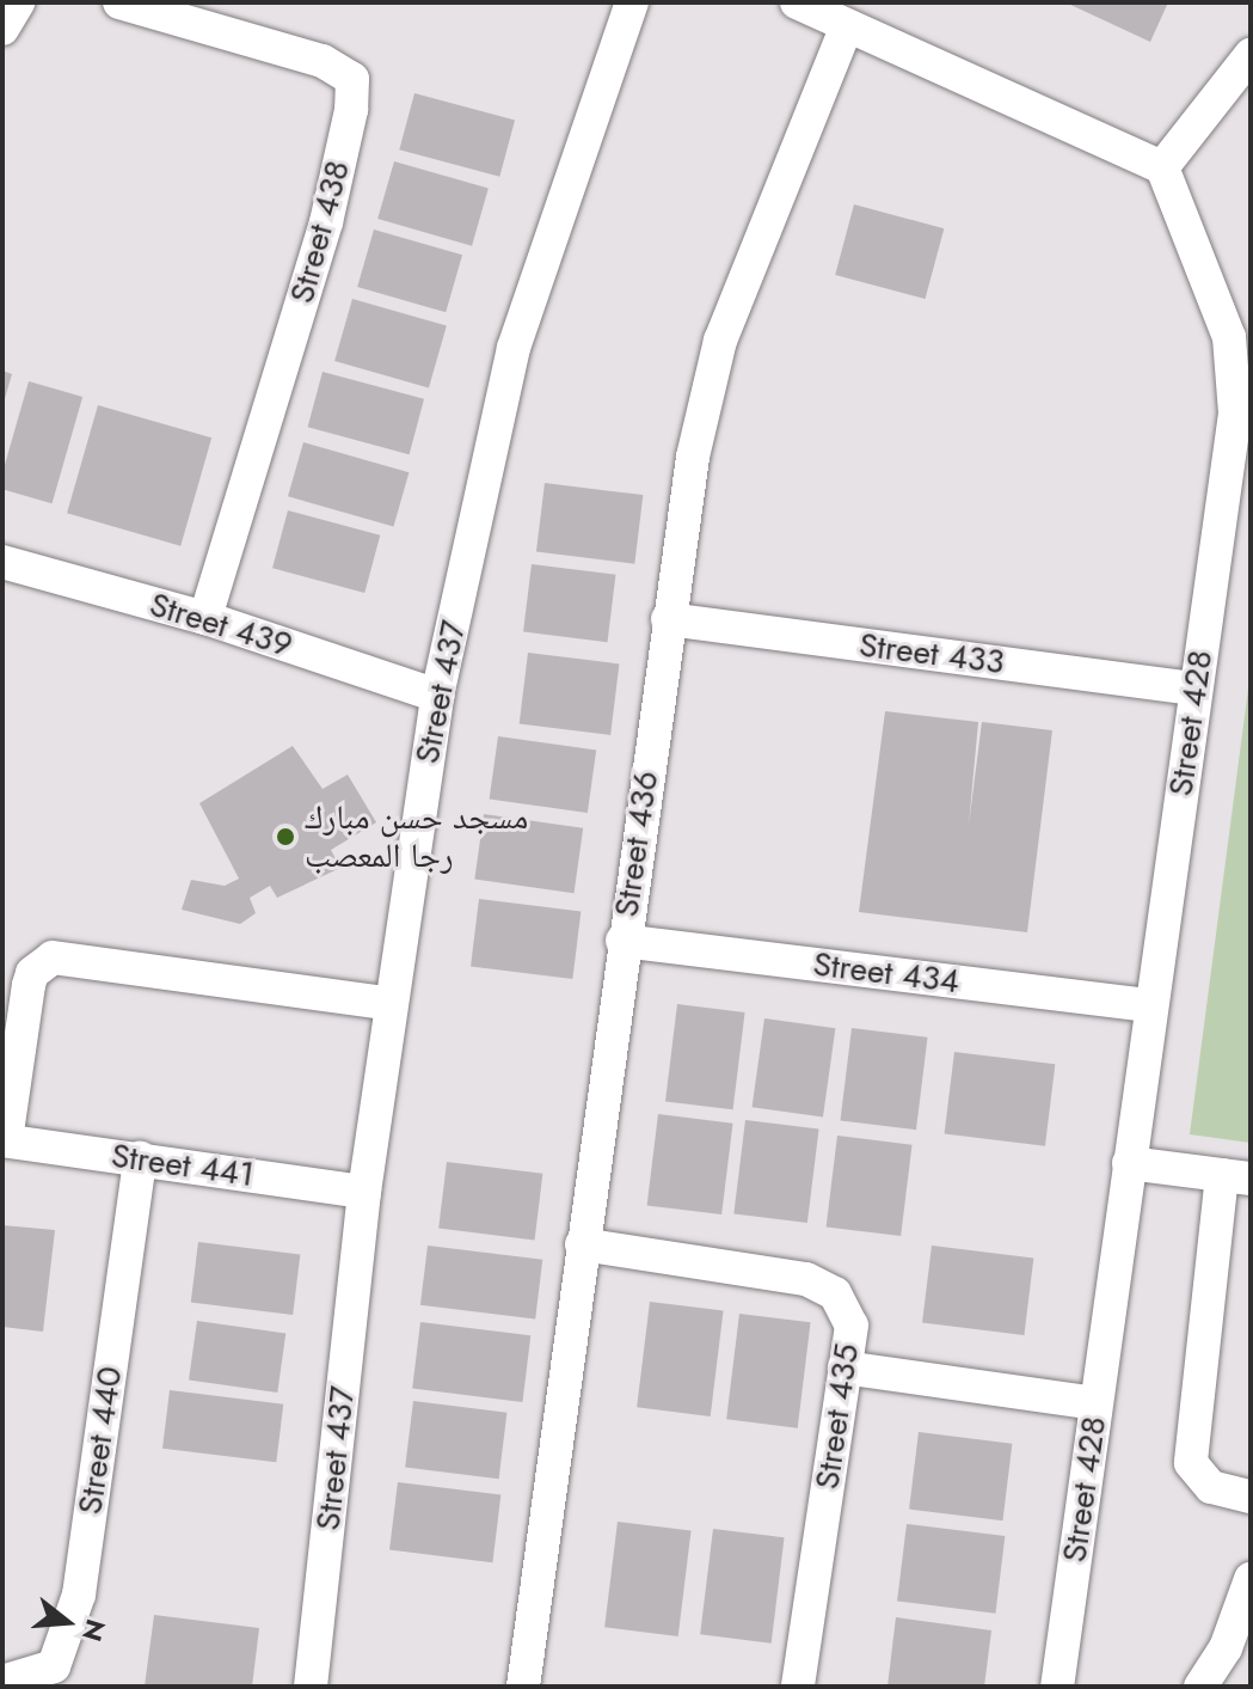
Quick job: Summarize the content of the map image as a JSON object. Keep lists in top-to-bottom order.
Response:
{
  "streets": {
    "street": [
      "Street 438",
      "Street 439",
      "Street 433",
      "Street 437",
      "Street 428",
      "Street 436",
      "Street 434",
      "Street 441",
      "Street 435",
      "Street 440"
    ]
  },
  "crossings": [
    ["Street 438", "Street 439"],
    ["Street 439", "Street 437"],
    ["Street 433", "Street 428"],
    ["Street 433", "Street 436"],
    ["Street 437", "Street 441"],
    ["Street 428", "Street 434"],
    ["Street 436", "Street 434"],
    ["Street 436", "Street 435"],
    ["Street 441", "Street 440"]
  ],
  "places": ["مسجد حسن مبارك رجا المعصب"],
  "north": "right"
}
